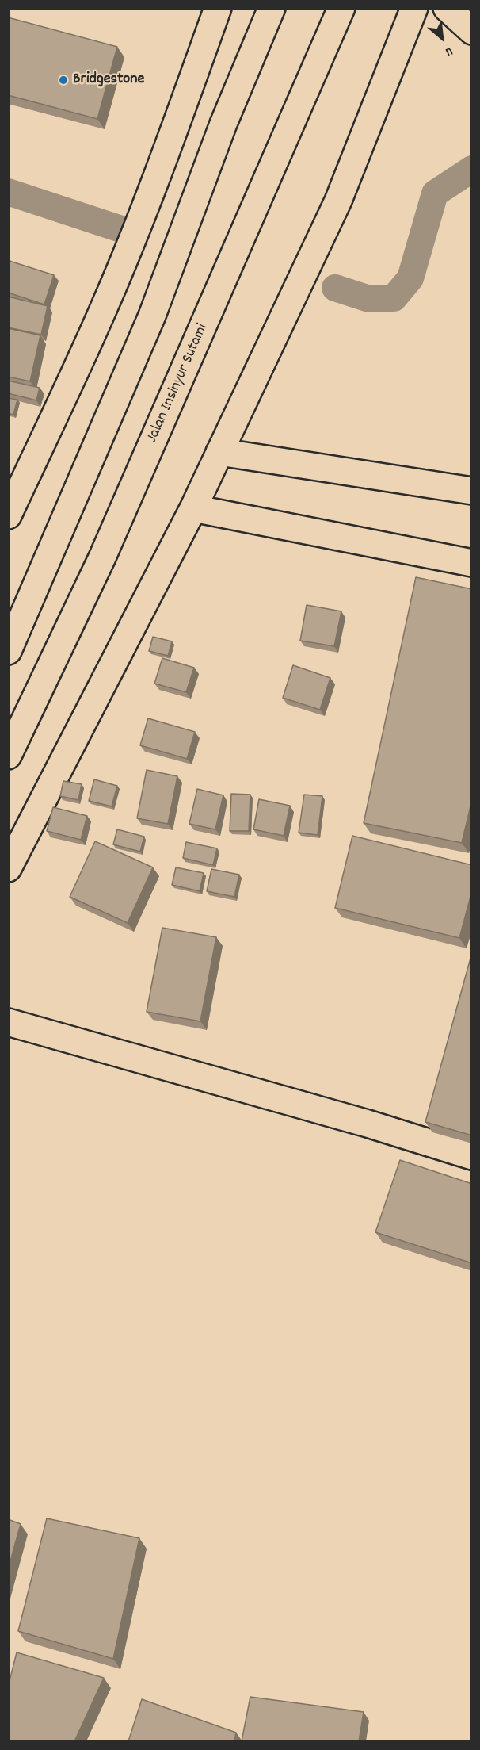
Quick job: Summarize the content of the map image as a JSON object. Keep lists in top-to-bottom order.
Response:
{
  "streets": {
    "main road": ["Jalan Insinyur Sutami"]
  },
  "places": ["Bridgestone"],
  "north": "bottom right"
}
